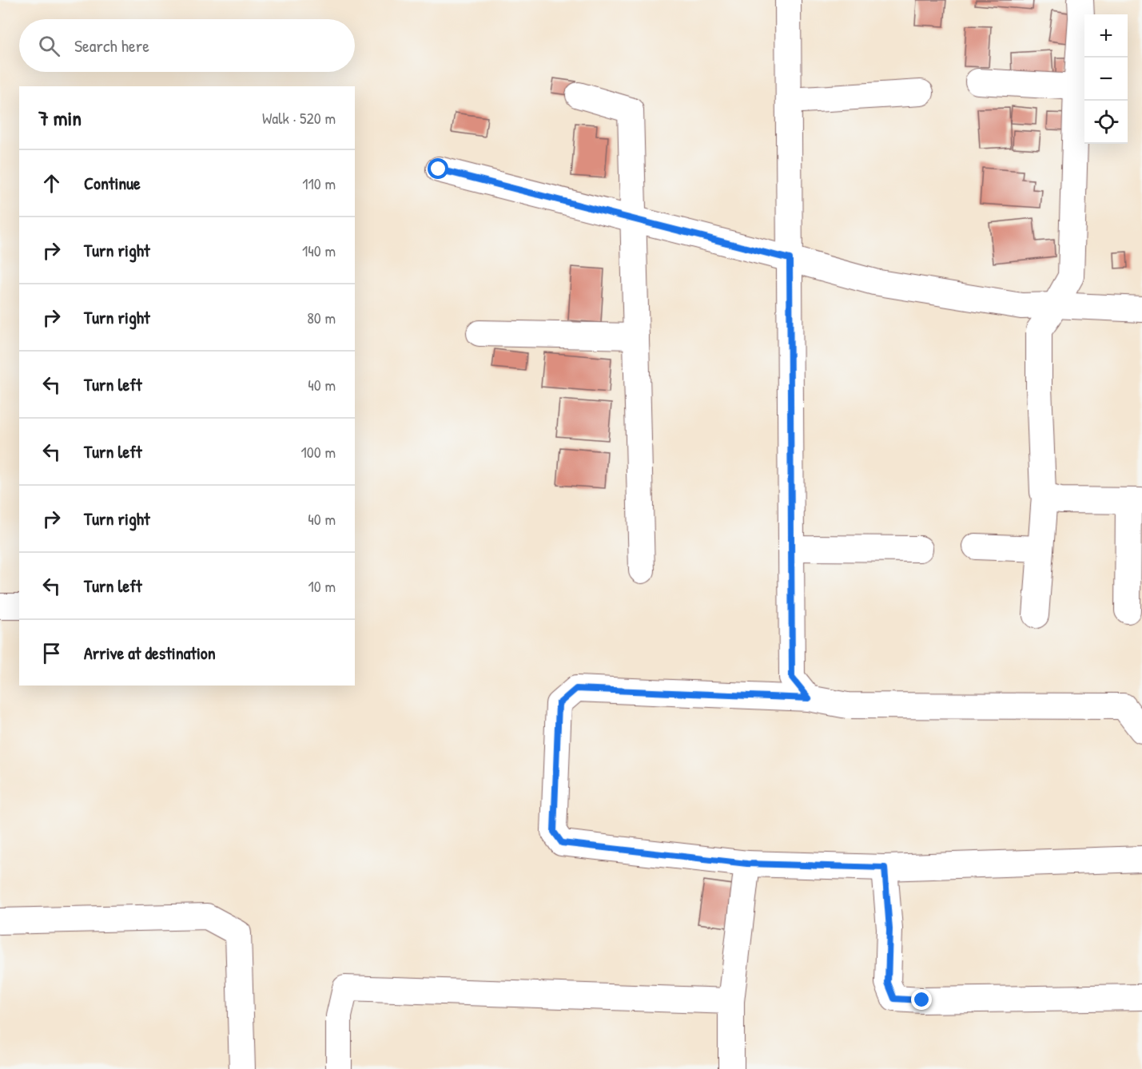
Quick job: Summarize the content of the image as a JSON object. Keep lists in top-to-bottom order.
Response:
{
  "page": {
    "map_buttons": ["+", "−"],
    "search": "Search here",
    "heading": ["7 min", "Walk · 520 m"],
    "list": [
      ["Continue", "110 m"],
      ["Turn right", "140 m"],
      ["Turn right", "80 m"],
      ["Turn left", "40 m"],
      ["Turn left", "100 m"],
      ["Turn right", "40 m"],
      ["Turn left", "10 m"],
      "Arrive at destination"
    ]
  }
}
